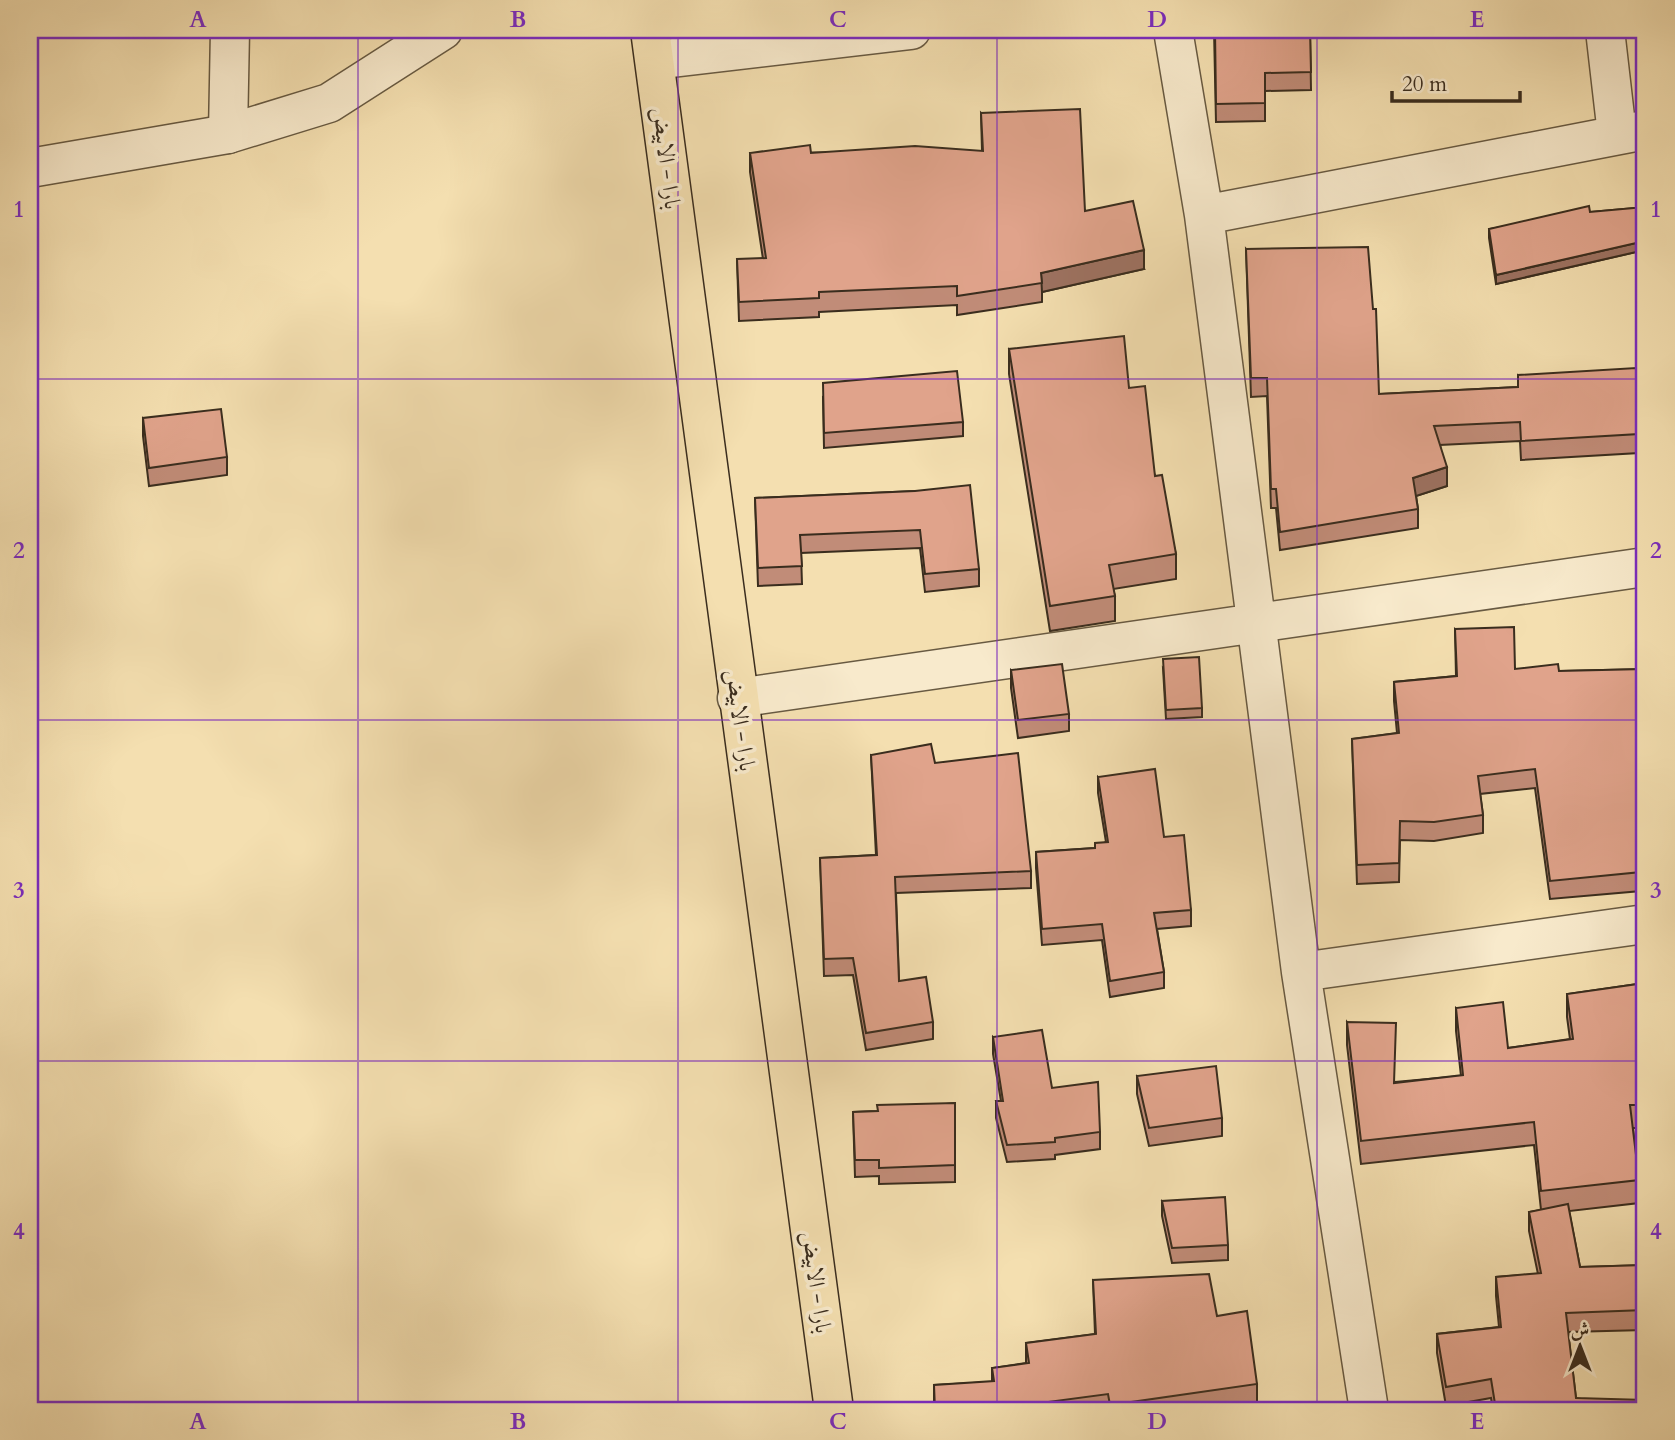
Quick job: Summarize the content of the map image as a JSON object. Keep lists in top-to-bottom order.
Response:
{
  "streets": {
    "main road": ["بارا - الابيض"]
  },
  "scale_bar": "20 m",
  "north": "top",
  "grid": {
    "columns": [
      "A",
      "B",
      "C",
      "D",
      "E"
    ],
    "rows": [
      "1",
      "2",
      "3",
      "4"
    ]
  }
}
